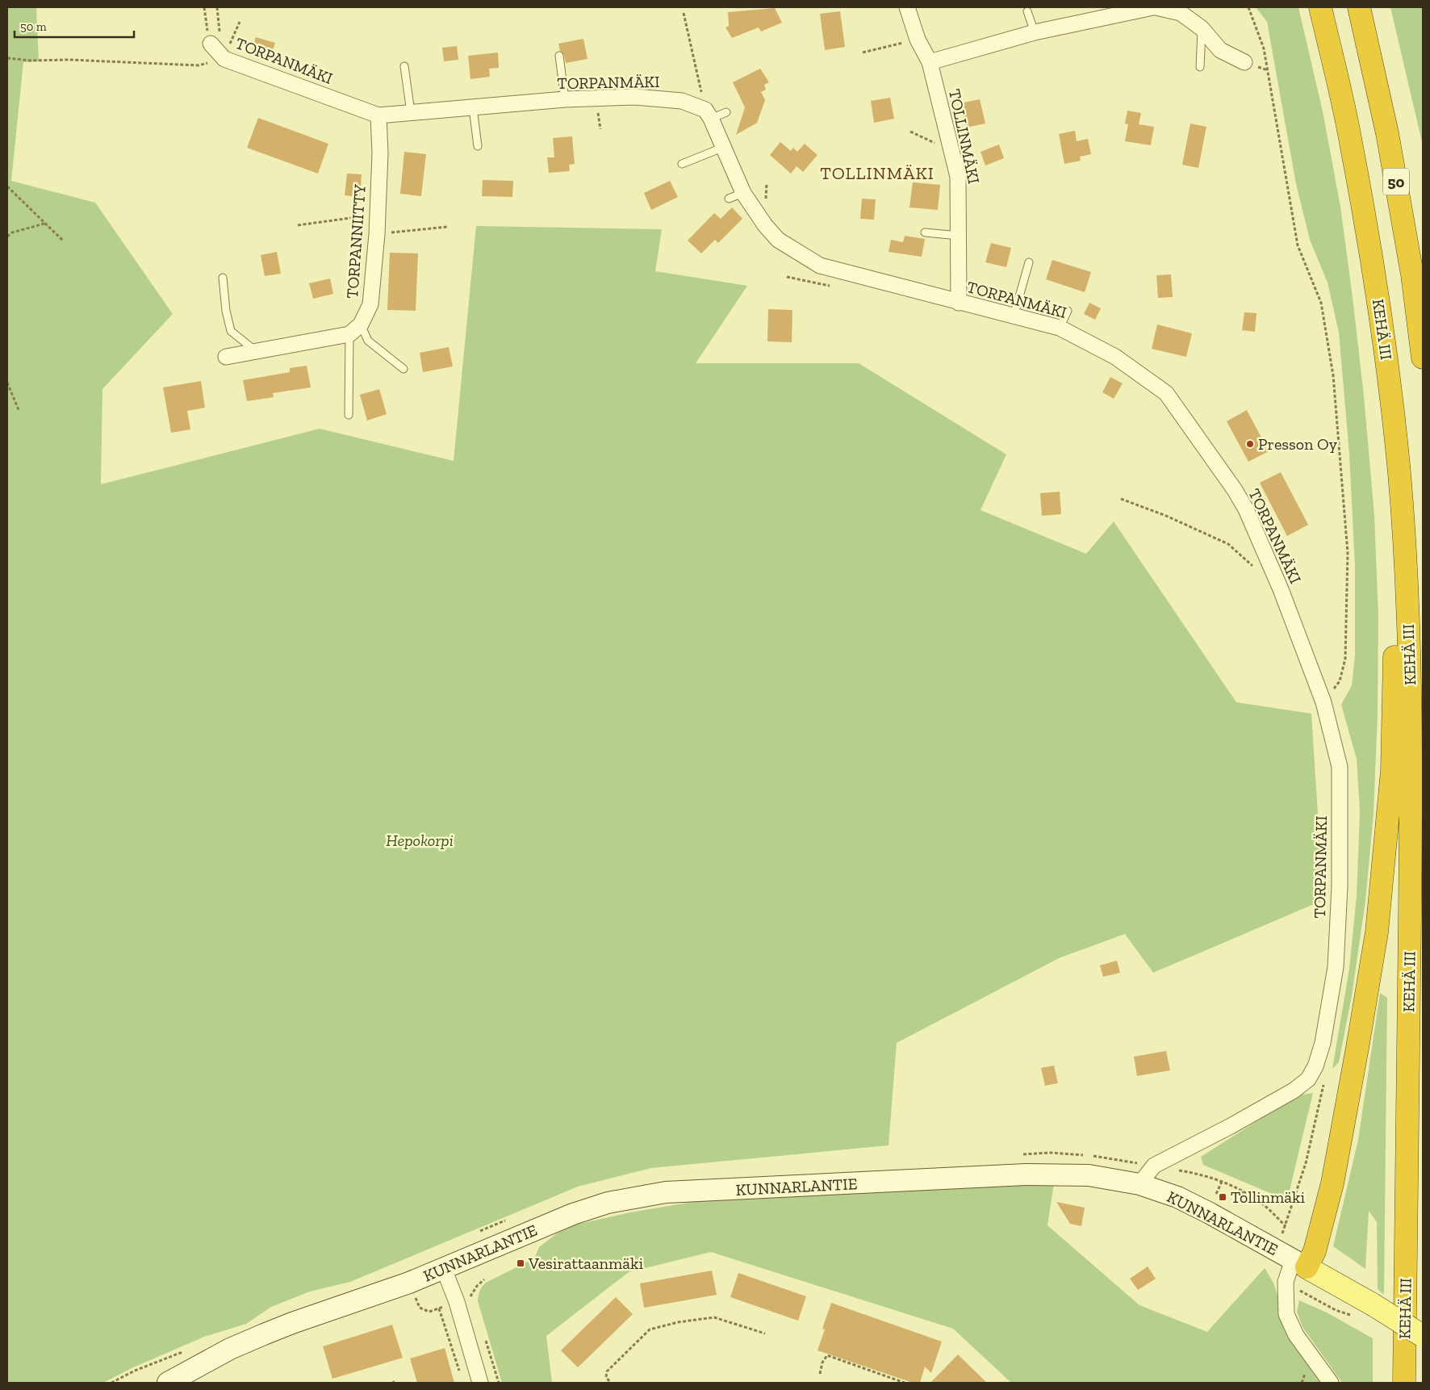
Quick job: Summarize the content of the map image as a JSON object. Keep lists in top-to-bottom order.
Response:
{
  "streets": {
    "highway": ["50", "KEHÄ III"],
    "main road": ["KUNNARLANTIE"],
    "street": ["TORPANMÄKI", "TOLLINMÄKI", "TORPANNIITTY"]
  },
  "crossings": [
    ["TORPANMÄKI", "TOLLINMÄKI"],
    ["TORPANMÄKI", "TORPANNIITTY"],
    ["TORPANMÄKI", "KUNNARLANTIE"]
  ],
  "districts": ["TOLLINMÄKI"],
  "parks": ["Hepokorpi"],
  "places": {
    "other": ["Presson Oy"],
    "transit": ["Tollinmäki", "Vesirattaanmäki"]
  },
  "scale_bar": "50 m"
}
